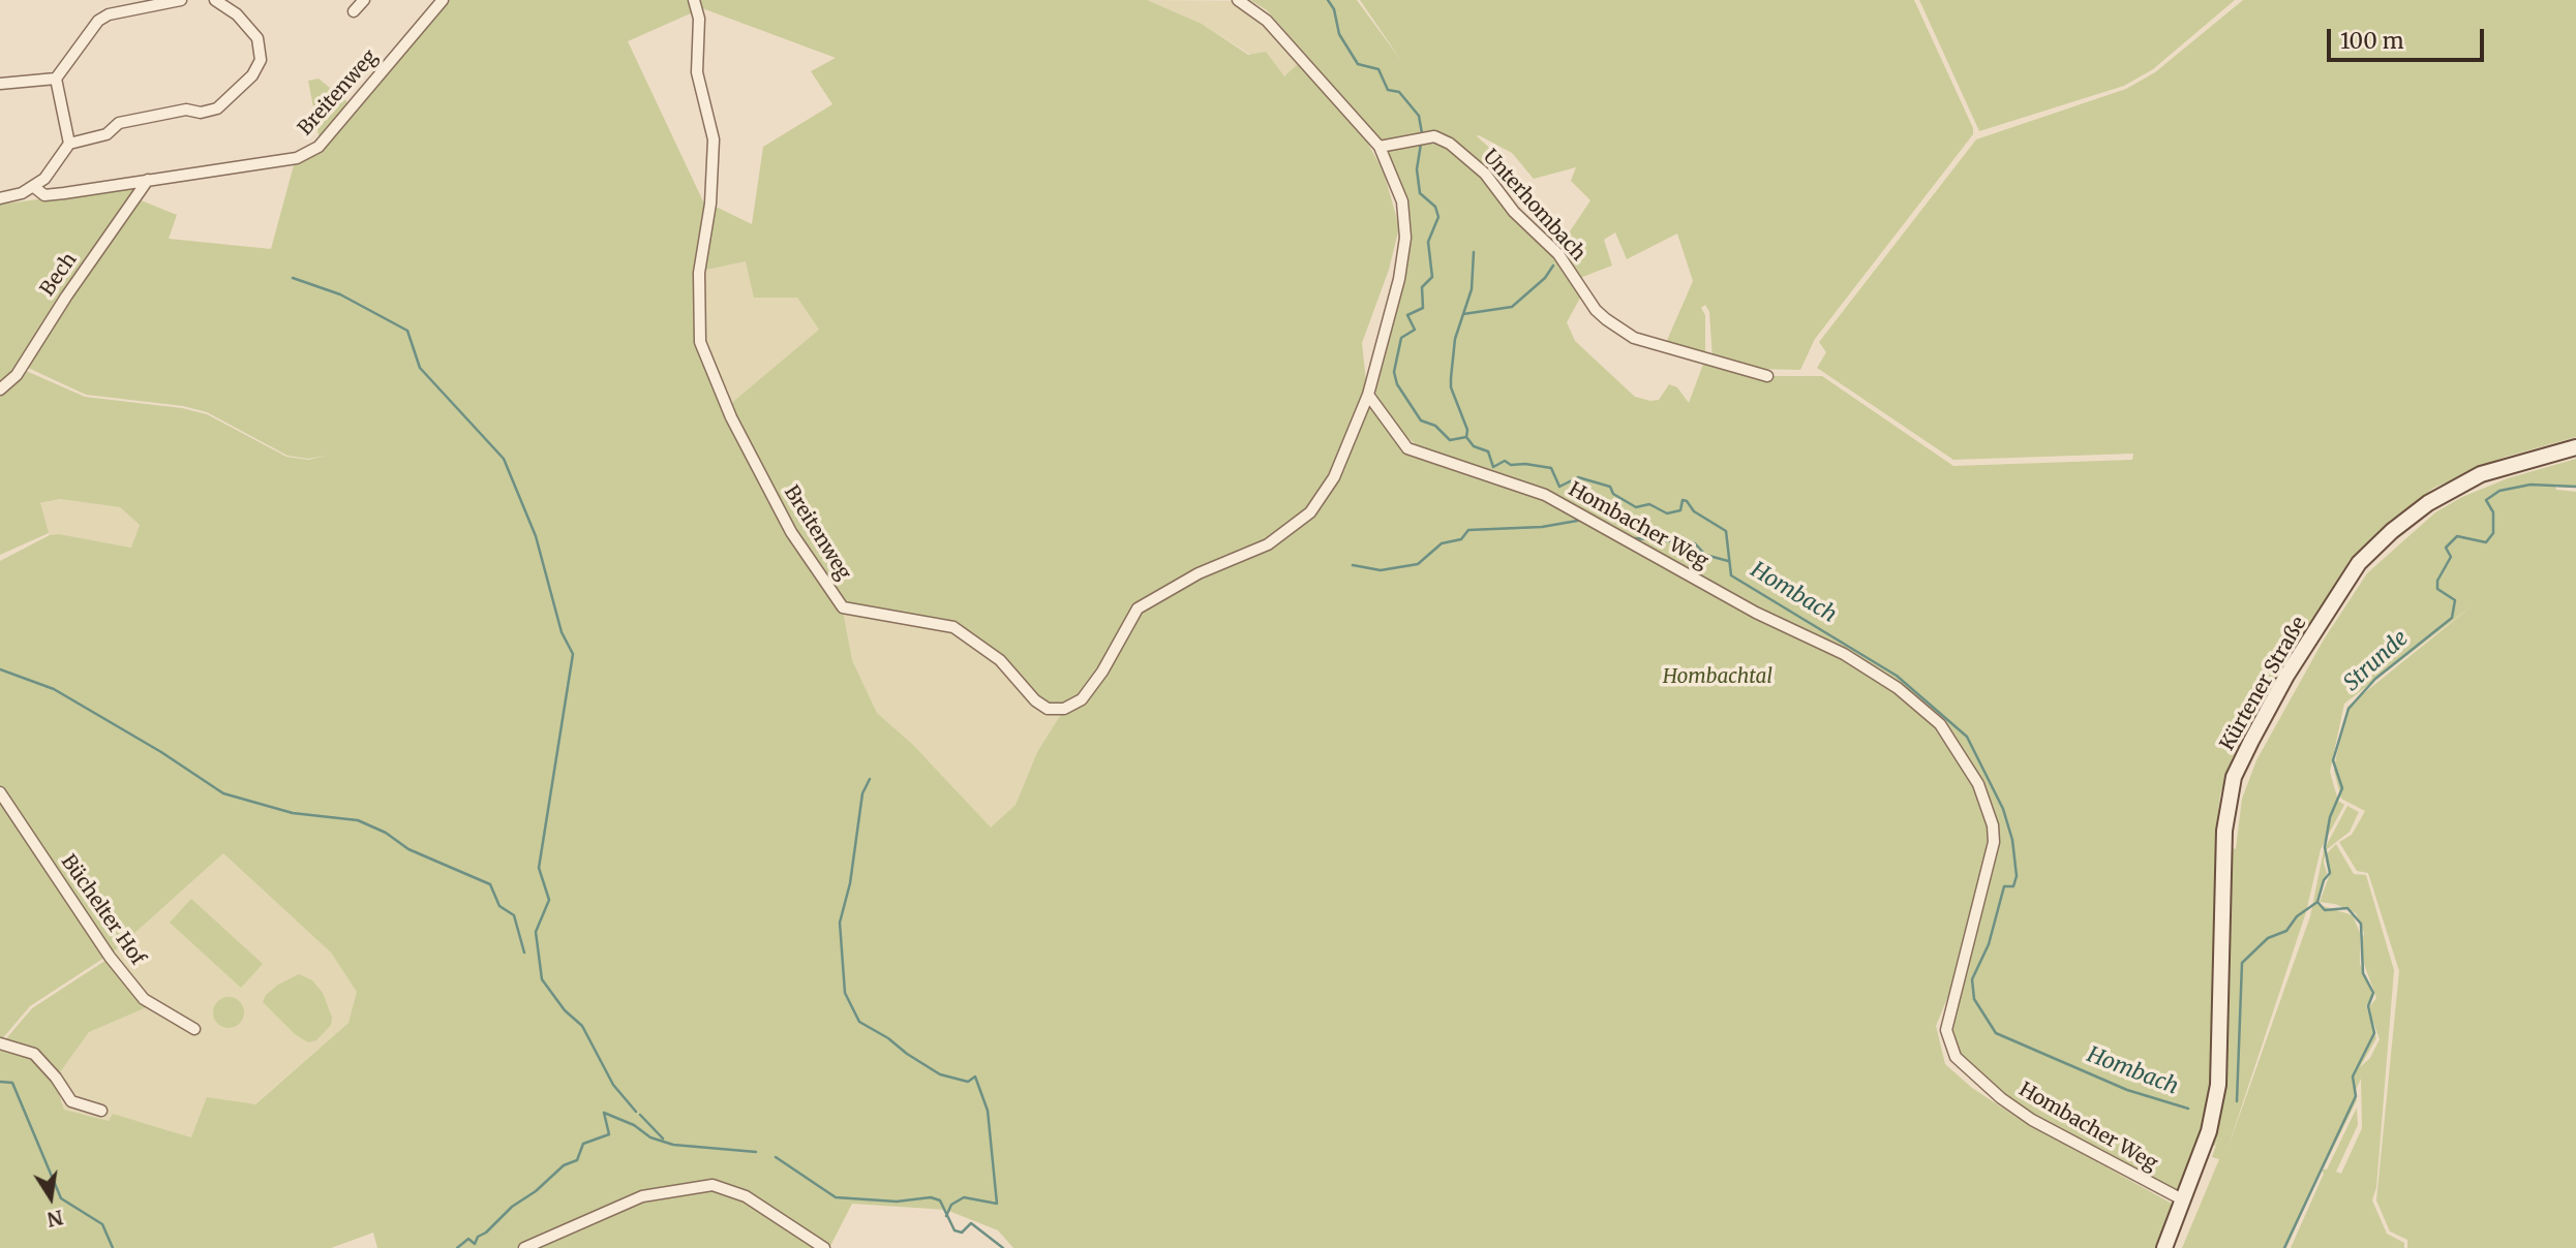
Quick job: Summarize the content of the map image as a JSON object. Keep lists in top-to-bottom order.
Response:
{
  "streets": {
    "main road": ["Kürtener Straße"],
    "street": [
      "Breitenweg",
      "Unterhombach",
      "Bech",
      "Hombacher Weg",
      "Büchelter Hof"
    ]
  },
  "crossings": [
    ["Breitenweg", "Bech"],
    ["Breitenweg", "Hombacher Weg"],
    ["Hombacher Weg", "Kürtener Straße"]
  ],
  "water": ["Hombach", "Strunde"],
  "parks": ["Hombachtal"],
  "scale_bar": "100 m",
  "north": "bottom"
}
